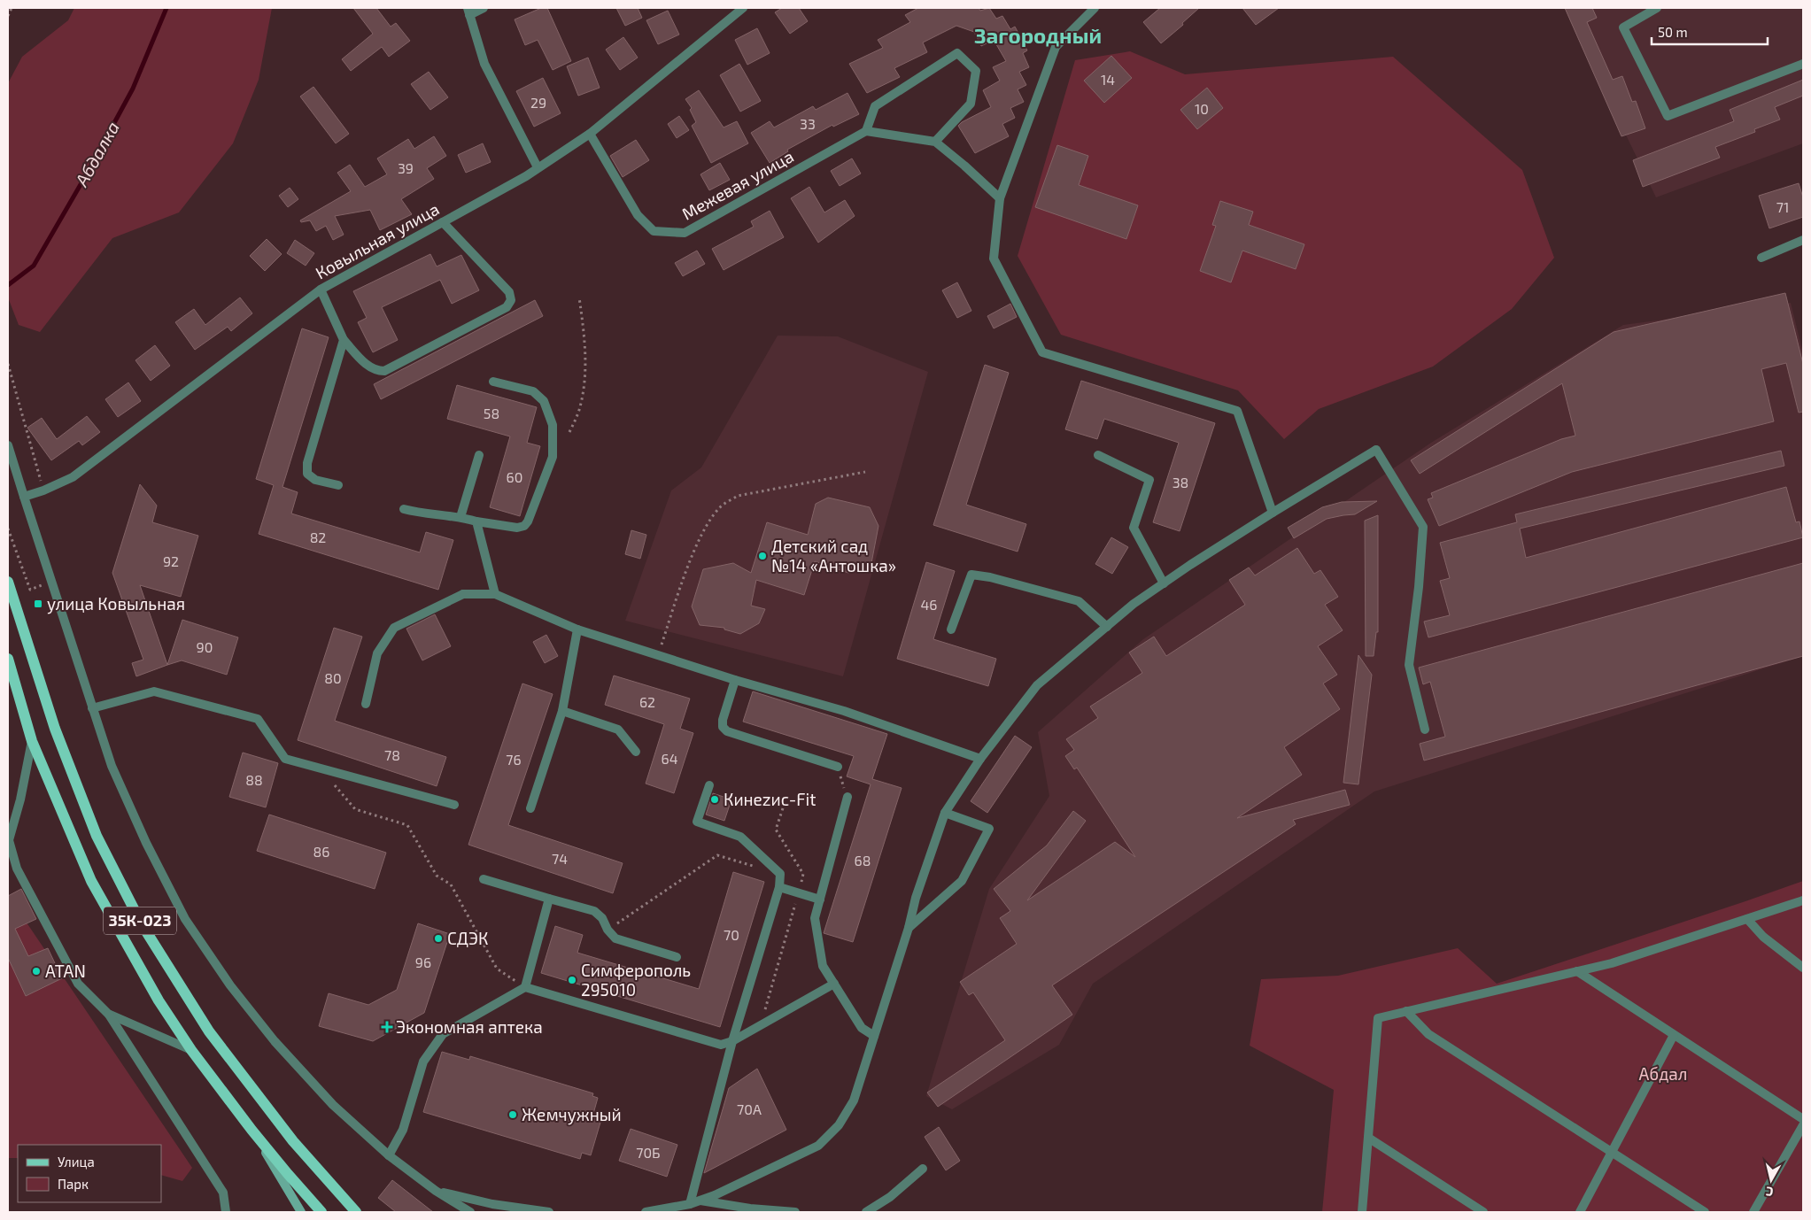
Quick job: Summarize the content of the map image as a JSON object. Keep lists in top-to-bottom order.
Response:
{
  "streets": {
    "main road": ["35К-023"],
    "street": ["Межевая улица", "Ковыльная улица"]
  },
  "crossings": [
    ["Межевая улица", "Ковыльная улица"]
  ],
  "districts": ["Загородный"],
  "water": ["Абдалка"],
  "parks": ["Абдал"],
  "places": {
    "other": [
      "Детский сад №14 «Антошка»",
      "Кинеzис-Fit",
      "СДЭК",
      "ATAN",
      "Симферополь 295010",
      "Жемчужный"
    ],
    "transit": ["улица Ковыльная"],
    "health": ["Экономная аптека"]
  },
  "house_numbers": [
    "14",
    "29",
    "10",
    "33",
    "39",
    "71",
    "58",
    "60",
    "38",
    "82",
    "92",
    "46",
    "90",
    "80",
    "62",
    "78",
    "64",
    "76",
    "88",
    "86",
    "74",
    "68",
    "70",
    "96",
    "70А",
    "70Б"
  ],
  "legend": ["Улица", "Парк"],
  "scale_bar": "50 m",
  "north": "bottom"
}
